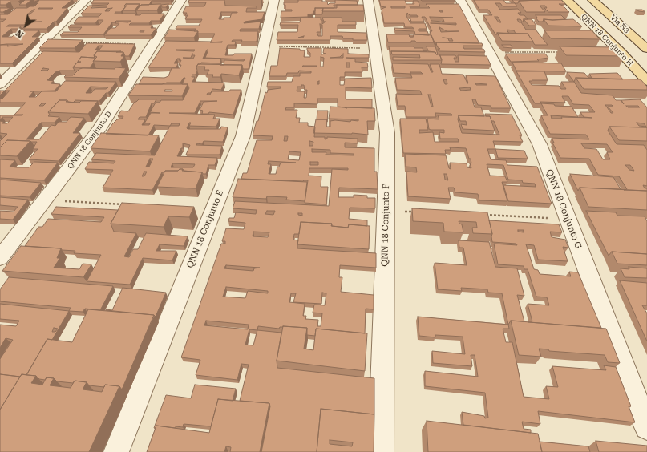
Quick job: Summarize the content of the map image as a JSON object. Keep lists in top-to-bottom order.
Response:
{
  "streets": {
    "main road": ["Via N3", "QNN 18 Conjunto H"],
    "street": [
      "QNN 18 Conjunto D",
      "QNN 18 Conjunto G",
      "QNN 18 Conjunto F",
      "QNN 18 Conjunto E"
    ]
  },
  "north": "bottom left"
}
